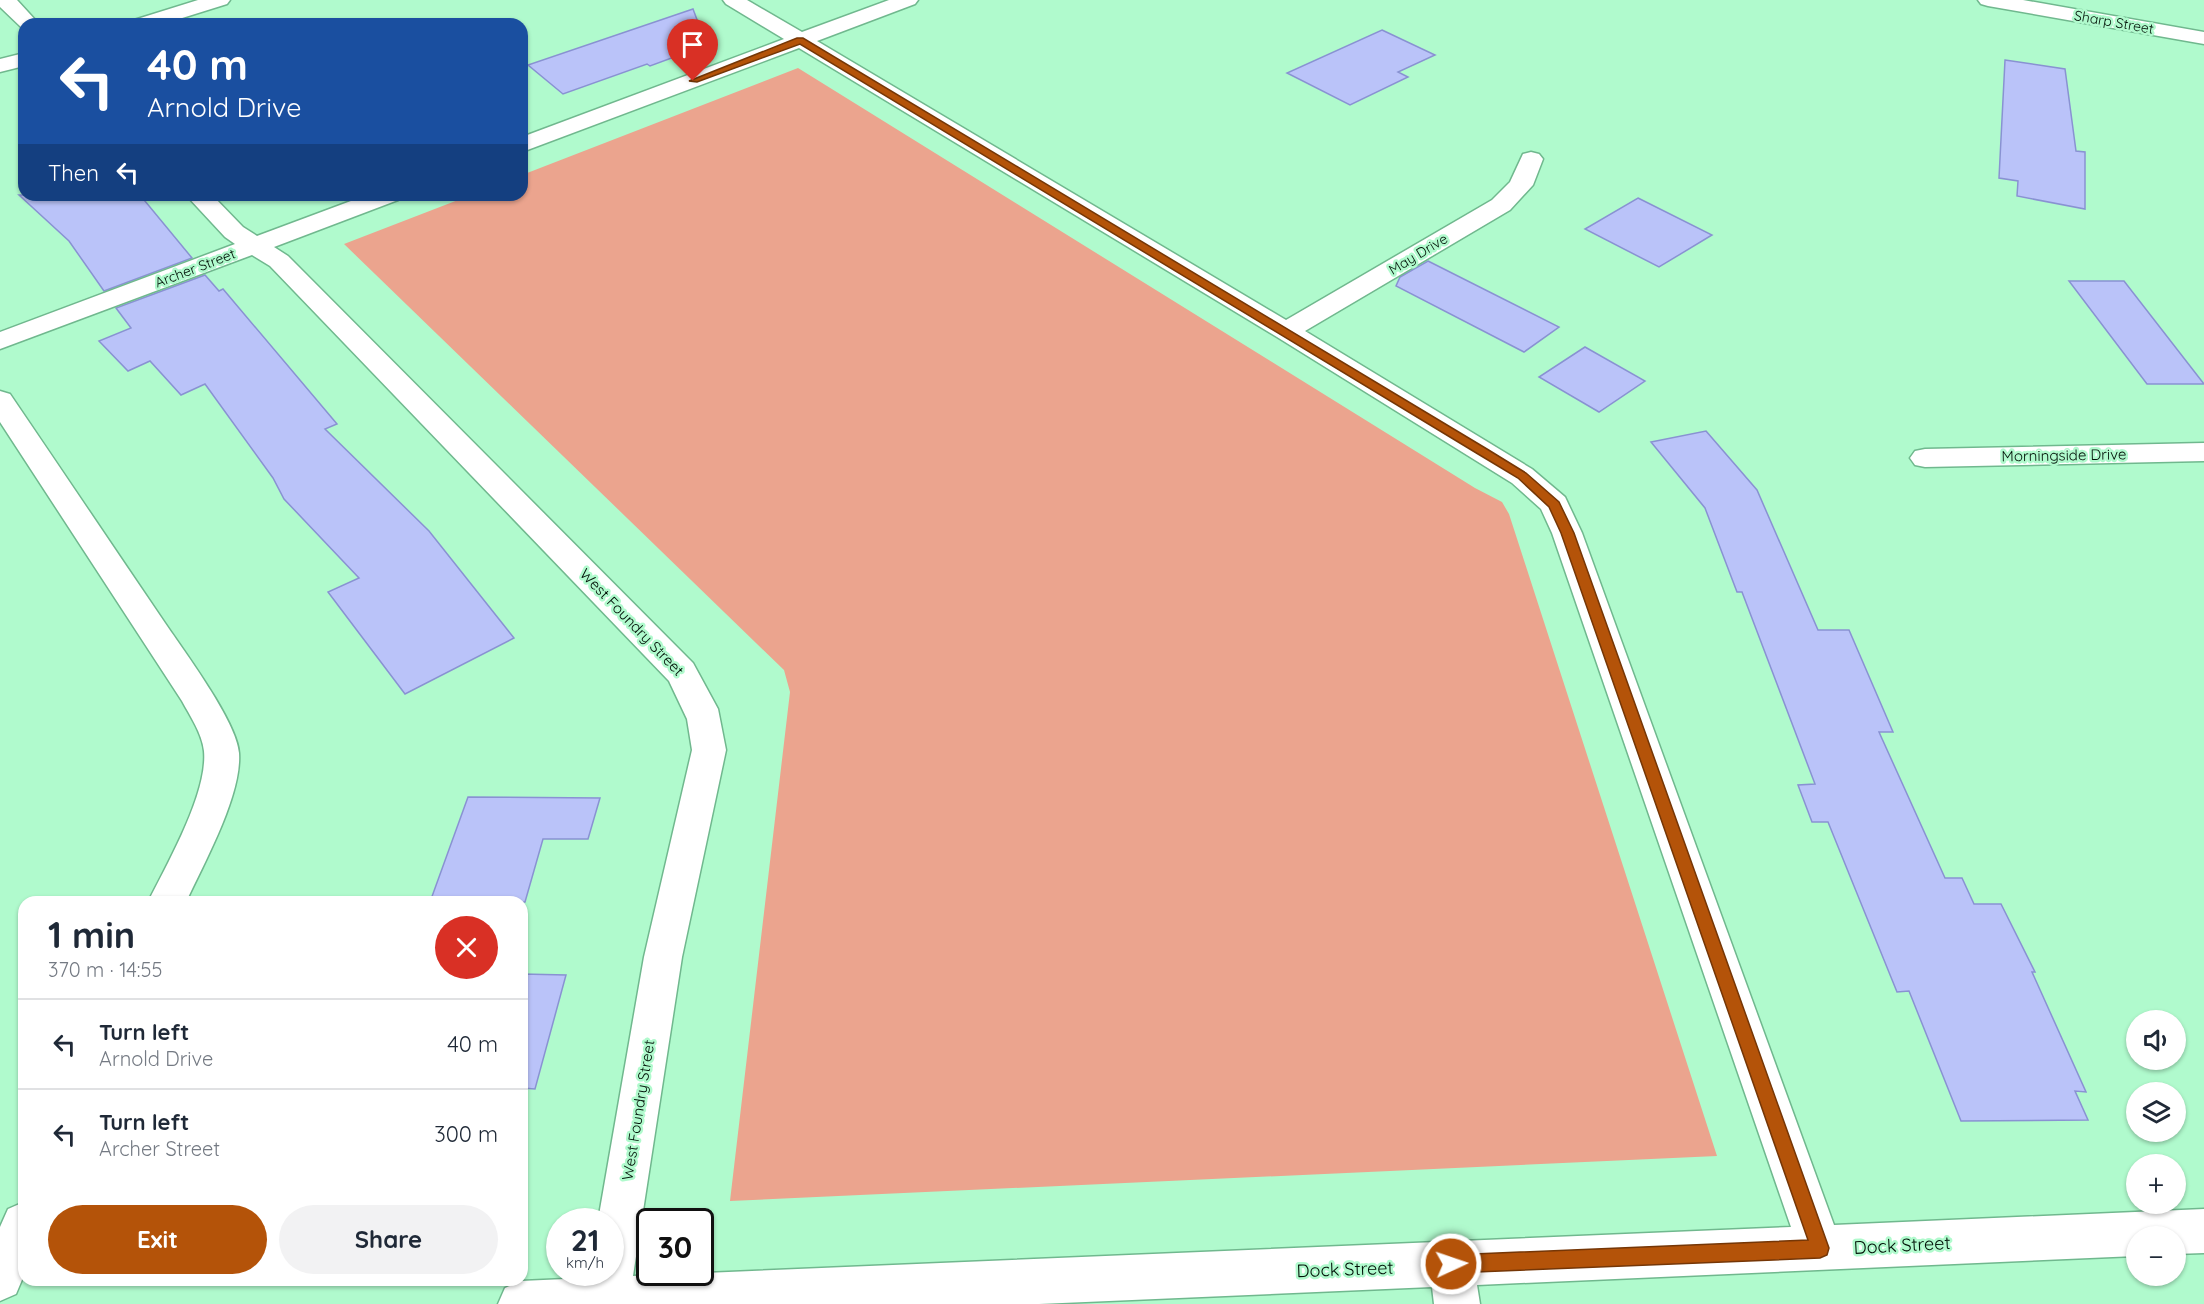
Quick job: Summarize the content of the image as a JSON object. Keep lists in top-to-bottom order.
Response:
{
  "streets": {
    "street": [
      "Sharp Street",
      "May Drive",
      "Archer Street",
      "Morningside Drive",
      "West Foundry Street",
      "Dock Street"
    ]
  },
  "crossings": [
    ["Archer Street", "West Foundry Street"],
    ["West Foundry Street", "Dock Street"]
  ],
  "page": {
    "turn": ["40 m", "Arnold Drive"],
    "then": "Then",
    "heading": ["1 min", "370 m · 14:55"],
    "list": [
      {
        "name": "Turn left",
        "note": "Arnold Drive",
        "value": "40 m"
      },
      {
        "name": "Turn left",
        "note": "Archer Street",
        "value": "300 m"
      }
    ],
    "map_buttons": ["+", "−"],
    "buttons": ["Exit", "Share"],
    "speed": "21 km/h",
    "limit": "30"
  }
}
